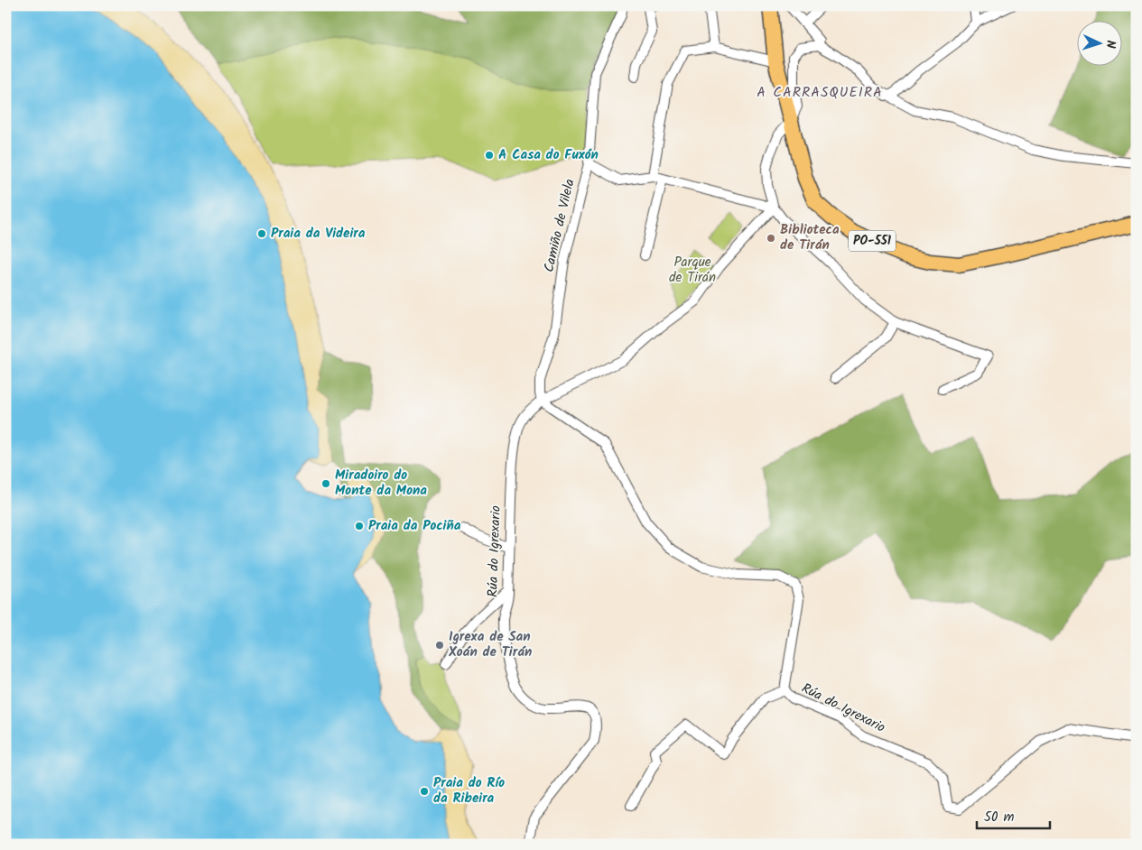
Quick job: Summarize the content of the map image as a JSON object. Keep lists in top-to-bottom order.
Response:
{
  "streets": {
    "main road": ["PO-551"],
    "street": ["Camiño de Vilela", "Rúa do Igrexario"]
  },
  "crossings": [
    ["Camiño de Vilela", "Rúa do Igrexario"]
  ],
  "districts": ["A CARRASQUEIRA"],
  "parks": ["Parque de Tirán"],
  "places": [
    "A Casa do Fuxón",
    "Praia da Videira",
    "Biblioteca de Tirán",
    "Miradoiro do Monte da Mona",
    "Praia da Pociña",
    "Igrexa de San Xoán de Tirán",
    "Praia do Río da Ribeira"
  ],
  "scale_bar": "50 m",
  "north": "right"
}
